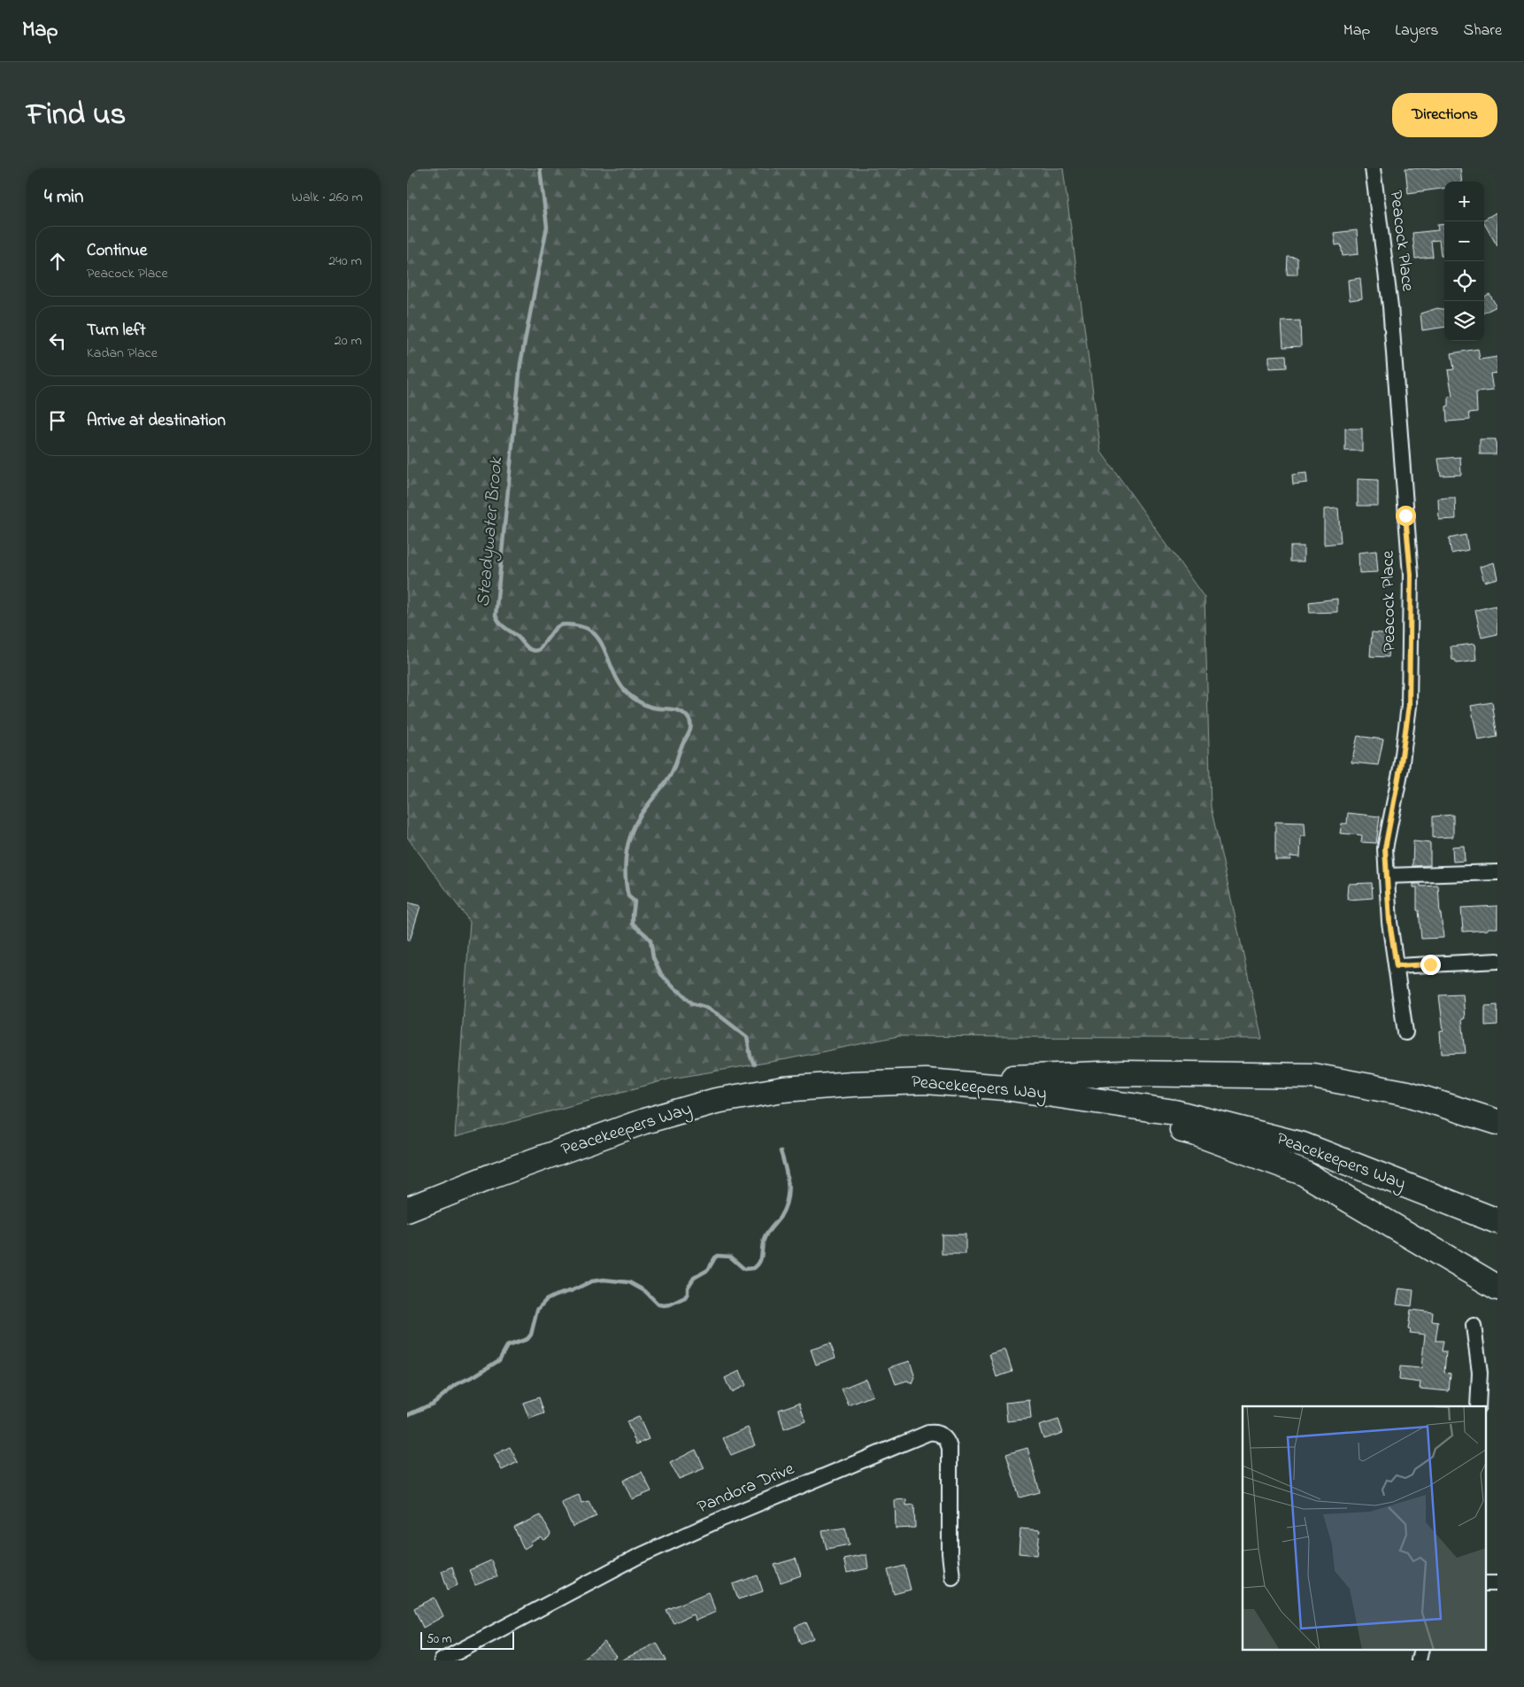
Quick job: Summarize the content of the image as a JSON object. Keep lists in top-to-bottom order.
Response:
{
  "streets": {
    "highway": ["Peacekeepers Way"],
    "street": ["Peacock Place", "Pandora Drive"]
  },
  "water": ["Steadywater Brook"],
  "scale_bar": "50 m",
  "page": {
    "header": "Map",
    "nav": ["Map", "Layers", "Share"],
    "title": "Find us",
    "buttons": "Directions",
    "heading": ["4 min", "Walk · 260 m"],
    "map_buttons": ["+", "−"],
    "list": [
      ["Continue", "Peacock Place", "240 m"],
      ["Turn left", "Kadan Place", "20 m"],
      "Arrive at destination"
    ],
    "scale": "50 m"
  }
}
